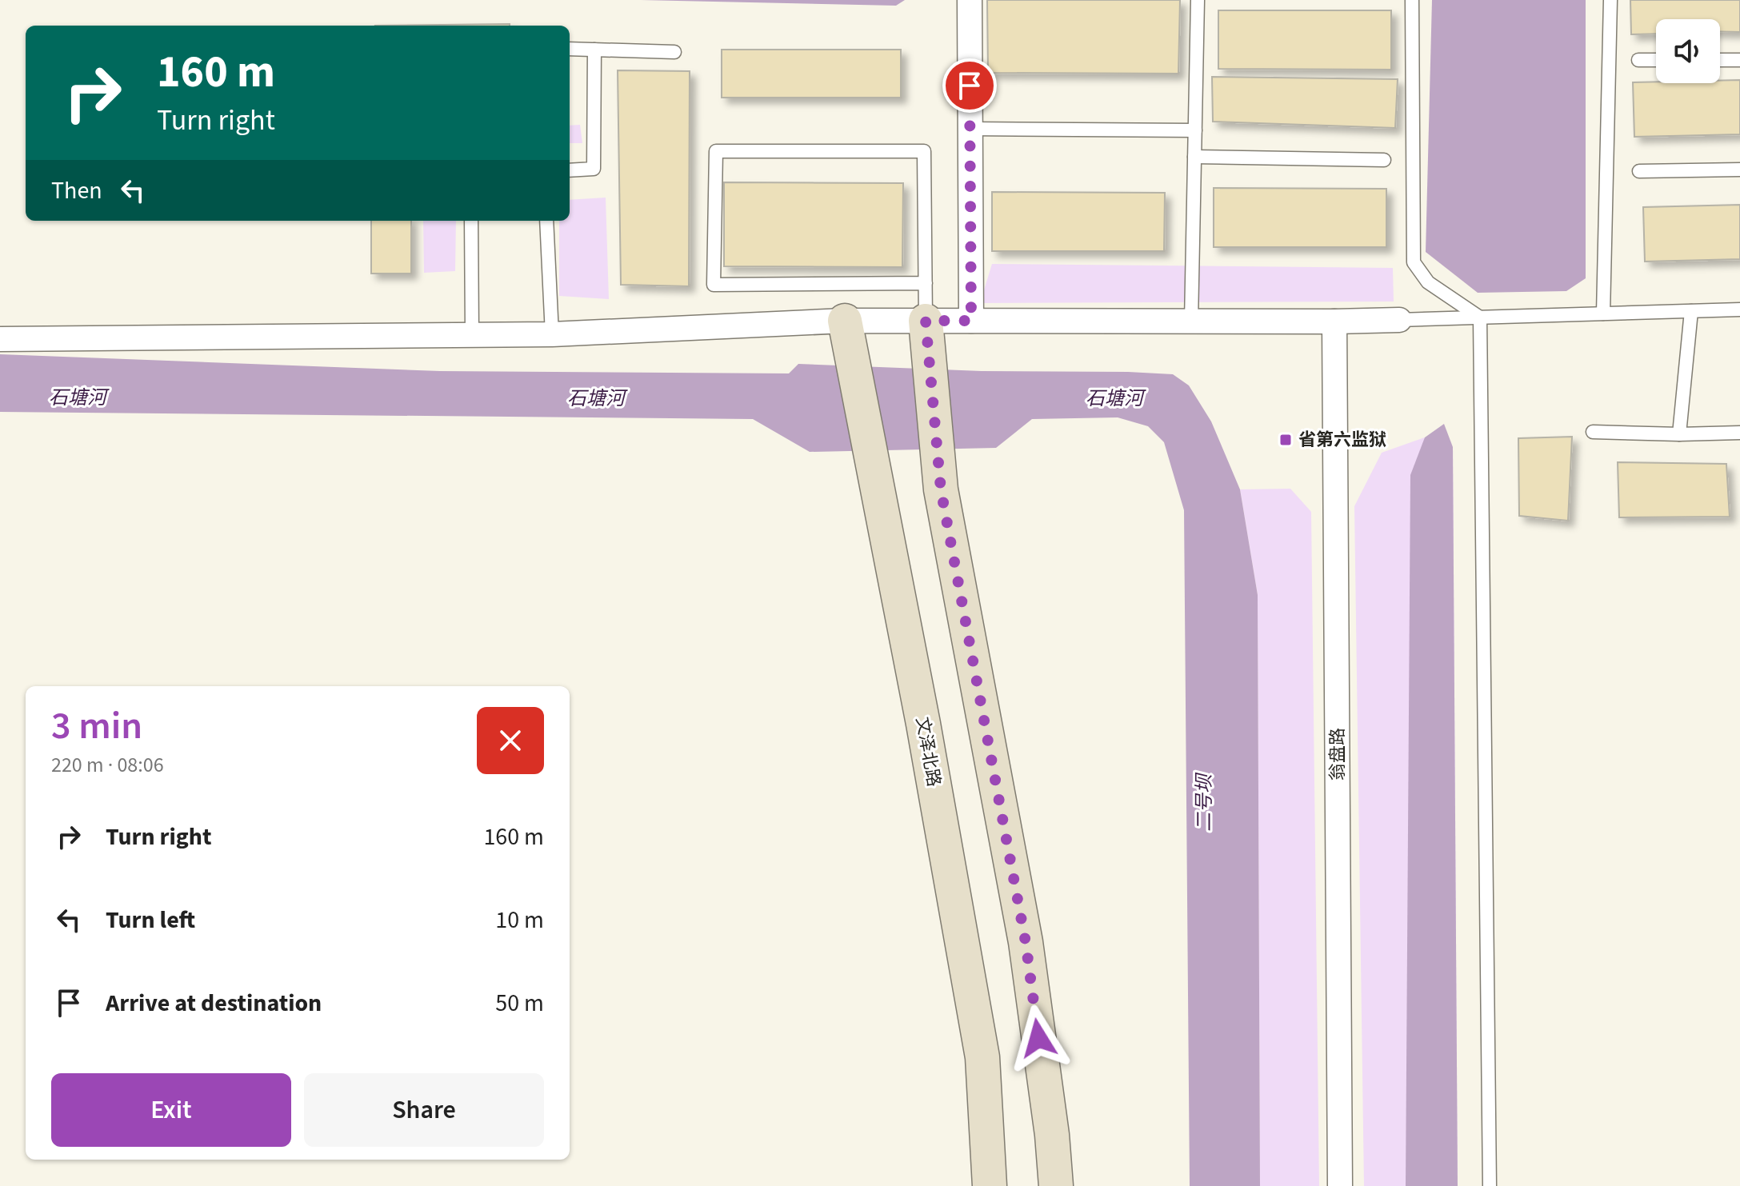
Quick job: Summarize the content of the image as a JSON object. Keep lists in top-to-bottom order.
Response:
{
  "streets": {
    "main road": ["文泽北路"],
    "street": ["翁盘路"]
  },
  "water": ["石塘河", "二号坝"],
  "places": {
    "transit": ["省第六监狱"]
  },
  "page": {
    "turn": ["160 m", "Turn right"],
    "then": "Then",
    "heading": ["3 min", "220 m · 08:06"],
    "list": [
      {
        "name": "Turn right",
        "value": "160 m"
      },
      {
        "name": "Turn left",
        "value": "10 m"
      },
      {
        "name": "Arrive at destination",
        "value": "50 m"
      }
    ],
    "buttons": ["Exit", "Share"]
  }
}
